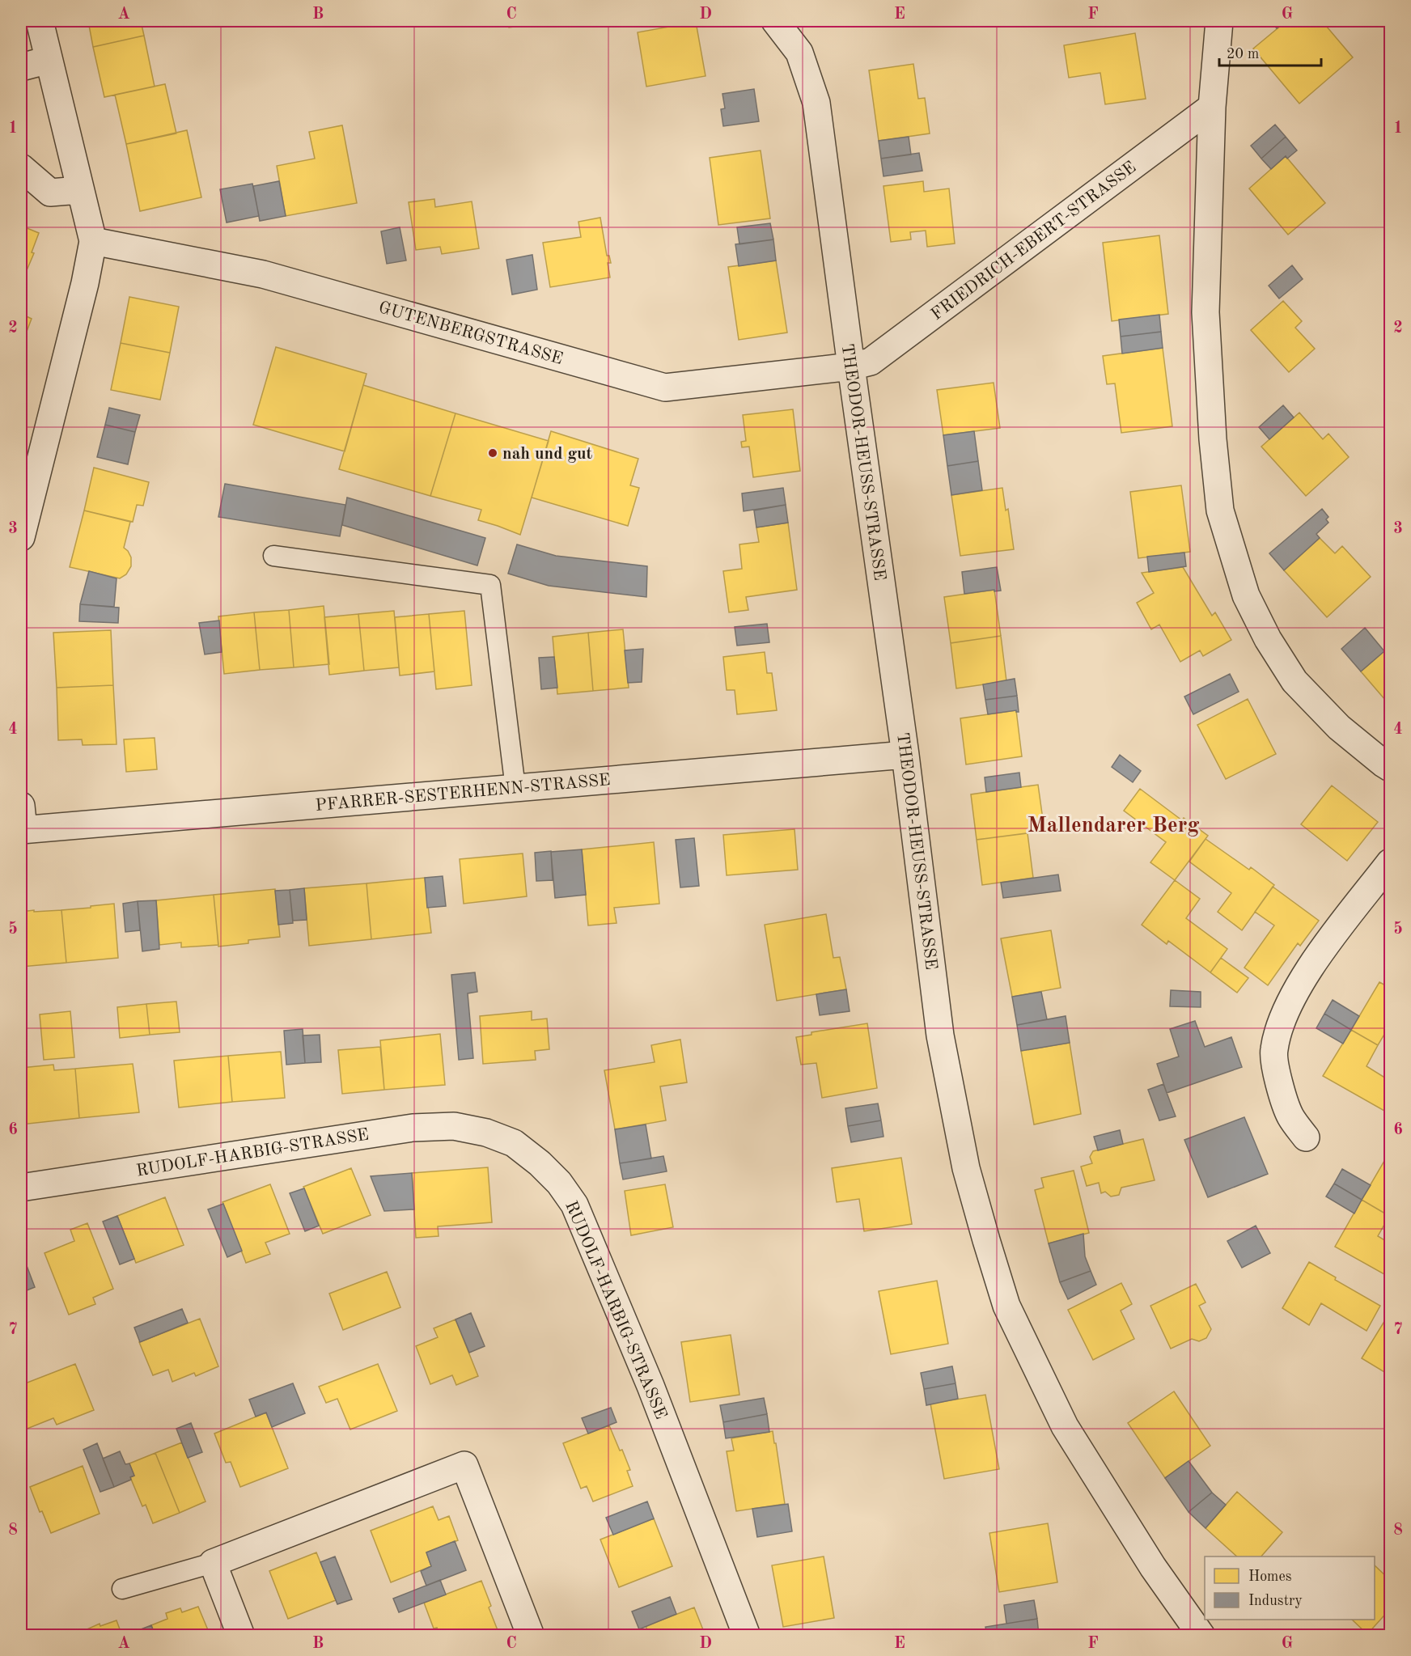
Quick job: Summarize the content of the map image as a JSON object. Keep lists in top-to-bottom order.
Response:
{
  "streets": {
    "street": [
      "FRIEDRICH-EBERT-STRASSE",
      "GUTENBERGSTRASSE",
      "THEODOR-HEUSS-STRASSE",
      "PFARRER-SESTERHENN-STRASSE",
      "RUDOLF-HARBIG-STRASSE"
    ]
  },
  "crossings": [
    ["FRIEDRICH-EBERT-STRASSE", "GUTENBERGSTRASSE"],
    ["FRIEDRICH-EBERT-STRASSE", "THEODOR-HEUSS-STRASSE"],
    ["GUTENBERGSTRASSE", "THEODOR-HEUSS-STRASSE"],
    ["THEODOR-HEUSS-STRASSE", "PFARRER-SESTERHENN-STRASSE"]
  ],
  "districts": ["Mallendarer Berg"],
  "places": ["nah und gut"],
  "legend": ["Homes", "Industry"],
  "scale_bar": "20 m",
  "grid": {
    "columns": [
      "A",
      "B",
      "C",
      "D",
      "E",
      "F",
      "G"
    ],
    "rows": [
      "1",
      "2",
      "3",
      "4",
      "5",
      "6",
      "7",
      "8"
    ]
  }
}
